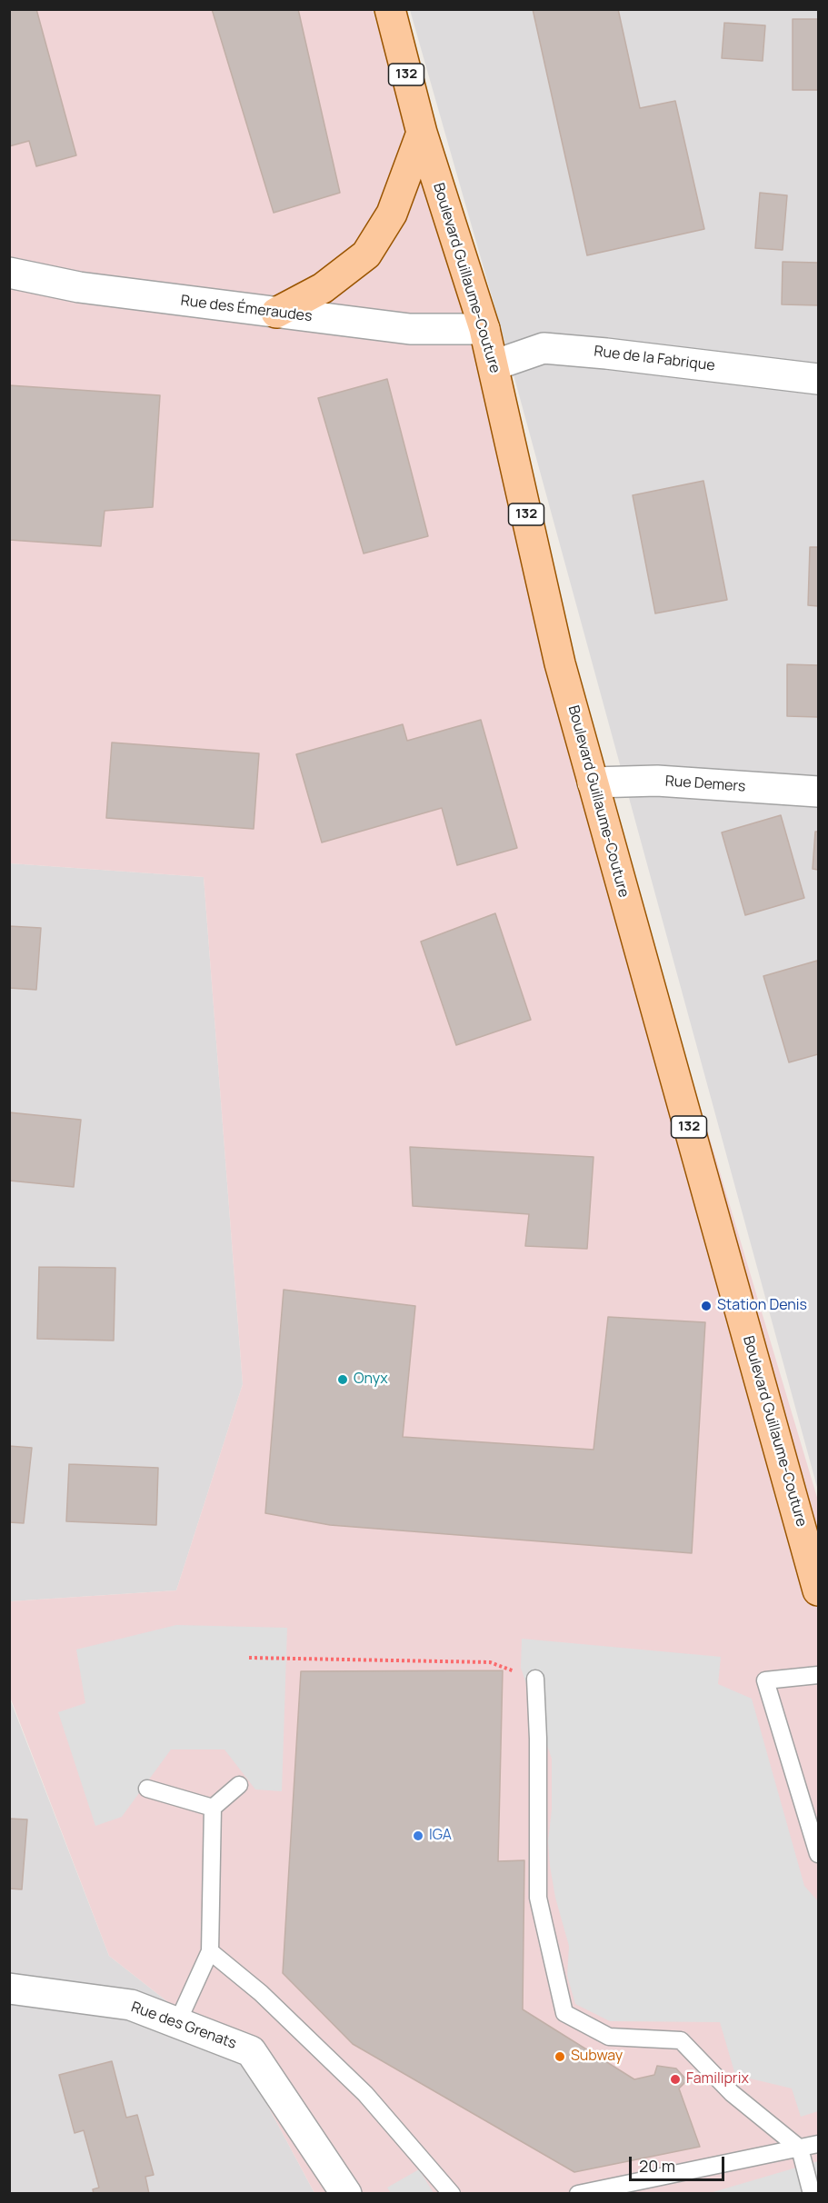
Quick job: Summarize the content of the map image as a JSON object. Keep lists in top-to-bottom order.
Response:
{
  "streets": {
    "main road": ["132", "Boulevard Guillaume-Couture"],
    "street": [
      "Rue des Émeraudes",
      "Rue de la Fabrique",
      "Rue Demers",
      "Rue des Grenats"
    ]
  },
  "crossings": [
    ["Boulevard Guillaume-Couture", "Rue des Émeraudes"],
    ["Boulevard Guillaume-Couture", "Rue de la Fabrique"],
    ["Boulevard Guillaume-Couture", "Rue Demers"]
  ],
  "places": [
    "Station Denis",
    "Onyx",
    "IGA",
    "Subway",
    "Familiprix"
  ],
  "scale_bar": "20 m"
}
